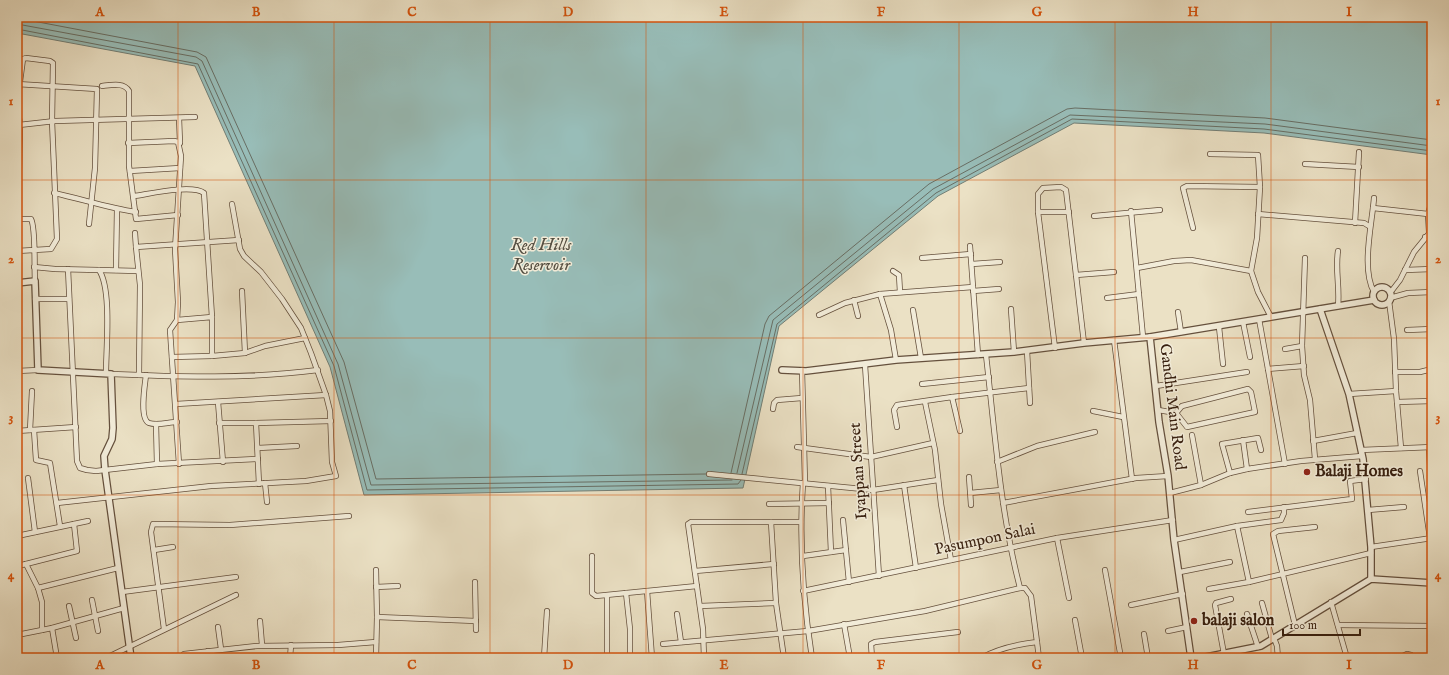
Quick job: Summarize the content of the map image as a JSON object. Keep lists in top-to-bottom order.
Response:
{
  "streets": {
    "street": ["Gandhi Main Road", "Iyappan Street", "Pasumpon Salai"]
  },
  "crossings": [
    ["Gandhi Main Road", "Pasumpon Salai"],
    ["Iyappan Street", "Pasumpon Salai"]
  ],
  "water": ["Red Hills Reservoir"],
  "places": ["Balaji Homes", "balaji salon"],
  "scale_bar": "100 m",
  "grid": {
    "columns": [
      "A",
      "B",
      "C",
      "D",
      "E",
      "F",
      "G",
      "H",
      "I"
    ],
    "rows": [
      "1",
      "2",
      "3",
      "4"
    ]
  }
}
